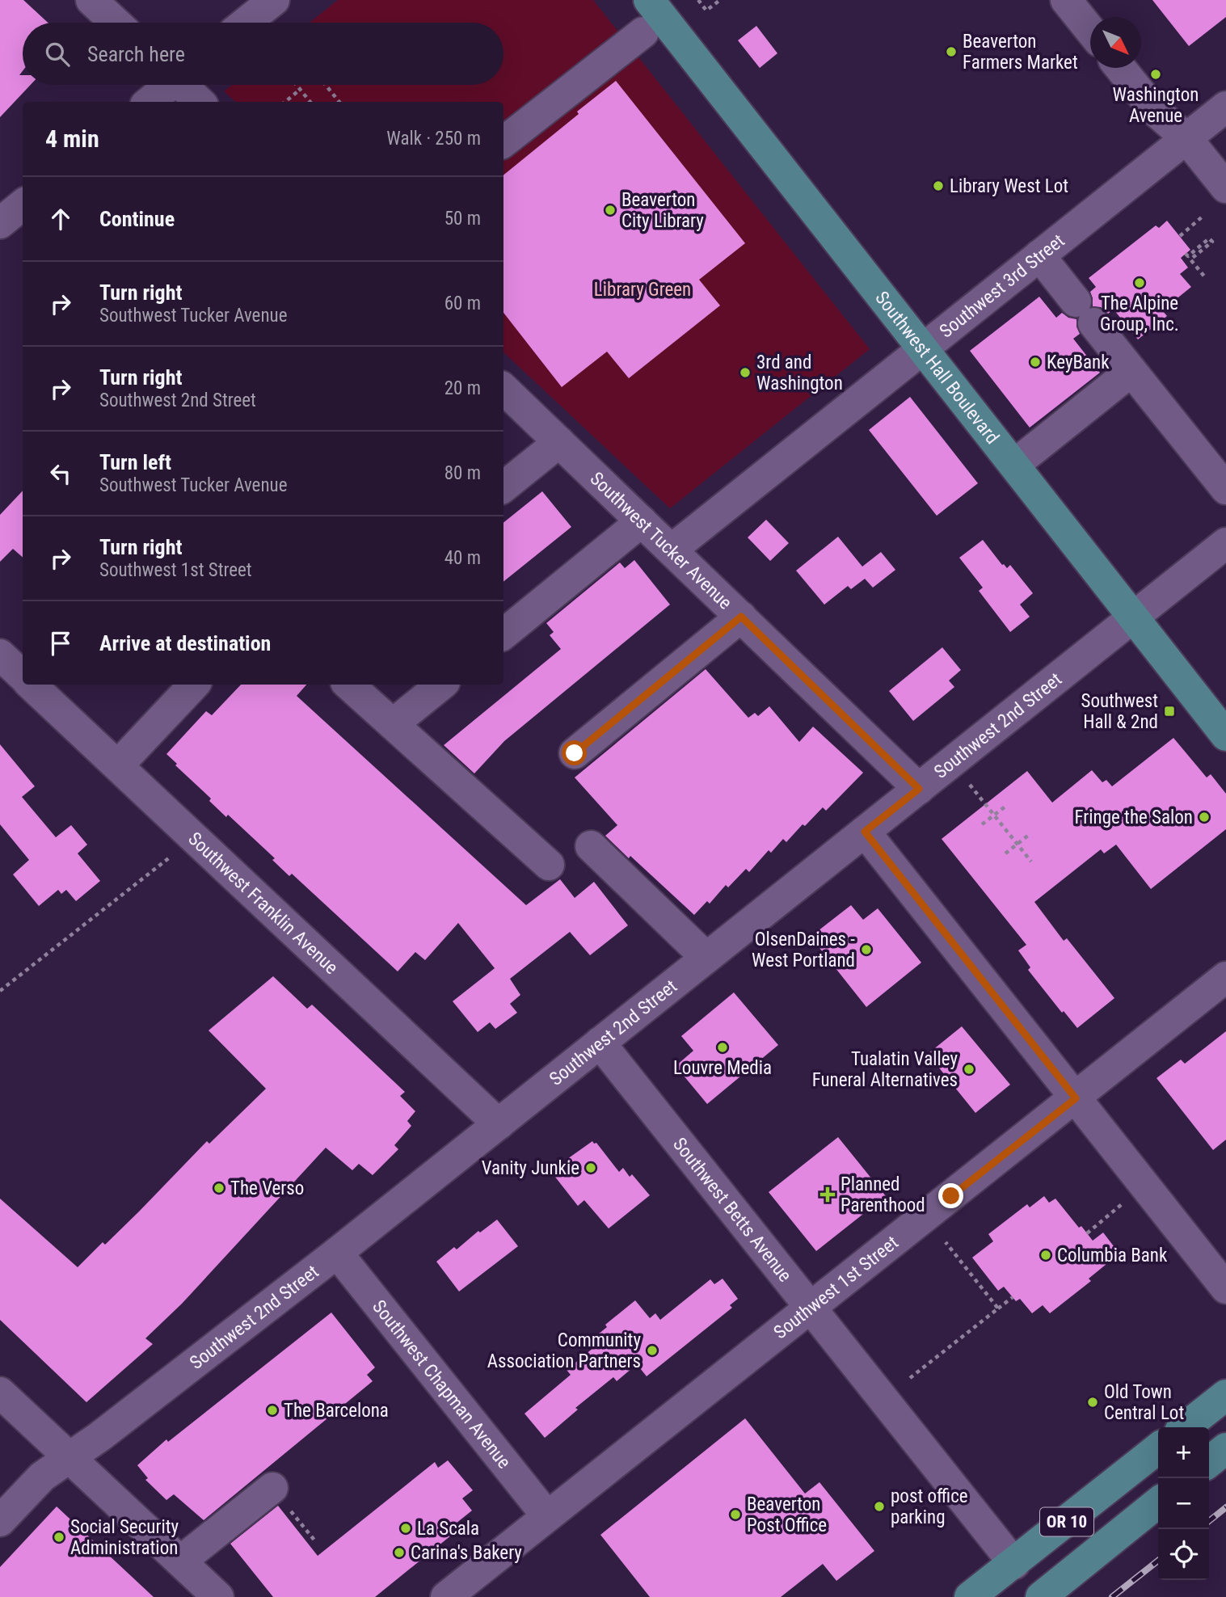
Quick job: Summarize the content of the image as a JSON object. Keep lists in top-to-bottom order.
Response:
{
  "streets": {
    "main road": ["Southwest Hall Boulevard", "OR 10"],
    "street": [
      "Southwest 3rd Street",
      "Southwest Tucker Avenue",
      "Southwest 2nd Street",
      "Southwest Franklin Avenue",
      "Southwest Betts Avenue",
      "Southwest 1st Street",
      "Southwest Chapman Avenue"
    ]
  },
  "crossings": [
    ["Southwest 3rd Street", "Southwest Hall Boulevard"],
    ["Southwest 3rd Street", "Southwest Tucker Avenue"],
    ["Southwest Hall Boulevard", "Southwest 2nd Street"],
    ["Southwest Tucker Avenue", "Southwest 2nd Street"],
    ["Southwest 2nd Street", "Southwest Franklin Avenue"],
    ["Southwest 2nd Street", "Southwest Betts Avenue"],
    ["Southwest 2nd Street", "Southwest Chapman Avenue"],
    ["Southwest Betts Avenue", "Southwest 1st Street"],
    ["Southwest Betts Avenue", "OR 10"],
    ["Southwest 1st Street", "Southwest Chapman Avenue"]
  ],
  "parks": ["Library Green"],
  "places": {
    "other": [
      "Beaverton Farmers Market",
      "Washington Avenue",
      "Library West Lot",
      "Beaverton City Library",
      "The Alpine Group, Inc.",
      "KeyBank",
      "3rd and Washington",
      "Fringe the Salon",
      "OlsenDaines - West Portland",
      "Louvre Media",
      "Tualatin Valley Funeral Alternatives",
      "Vanity Junkie",
      "The Verso",
      "Columbia Bank",
      "Community Association Partners",
      "Old Town Central Lot",
      "The Barcelona",
      "post office parking",
      "Beaverton Post Office",
      "La Scala",
      "Social Security Administration",
      "Carina's Bakery"
    ],
    "transit": ["Southwest Hall & 2nd"],
    "health": ["Planned Parenthood"]
  },
  "north": "bottom right",
  "page": {
    "search": "Search here",
    "heading": ["4 min", "Walk · 250 m"],
    "list": [
      ["Continue", "50 m"],
      ["Turn right", "Southwest Tucker Avenue", "60 m"],
      ["Turn right", "Southwest 2nd Street", "20 m"],
      ["Turn left", "Southwest Tucker Avenue", "80 m"],
      ["Turn right", "Southwest 1st Street", "40 m"],
      "Arrive at destination"
    ],
    "map_buttons": ["+", "−"]
  }
}
